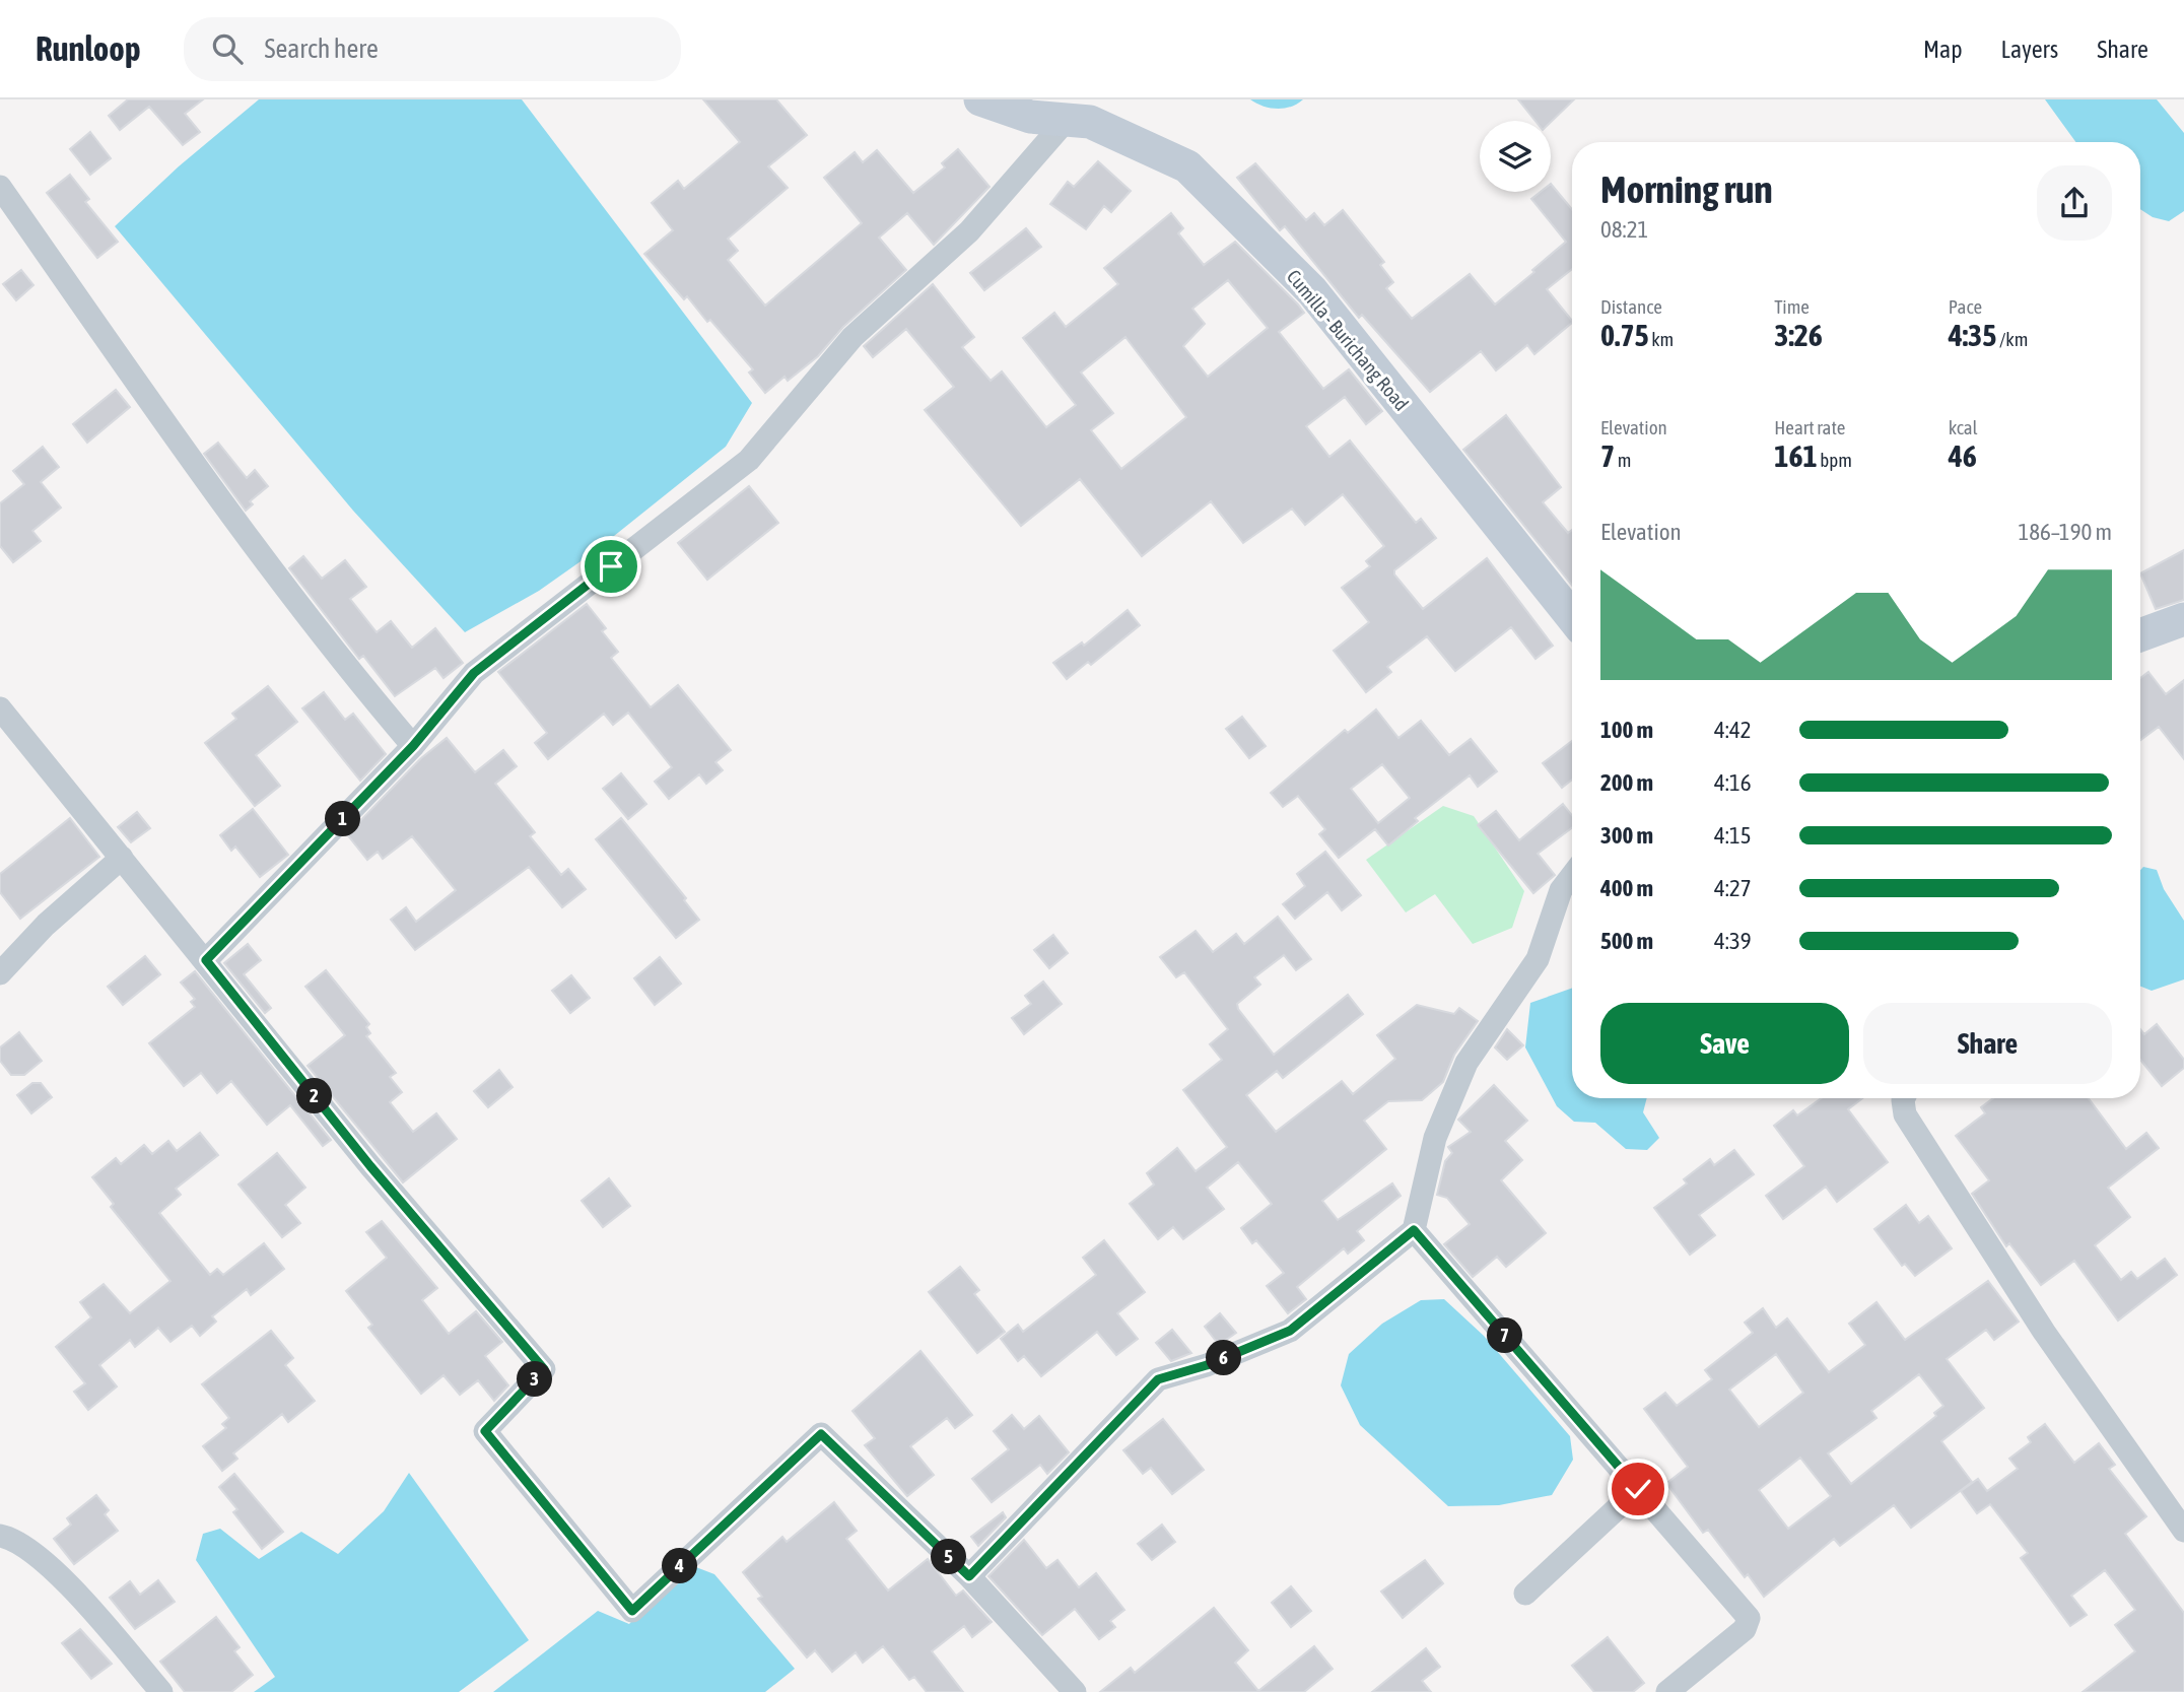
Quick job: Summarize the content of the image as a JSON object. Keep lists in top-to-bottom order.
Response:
{
  "streets": {
    "main road": ["Cumilla - Burichang Road"]
  },
  "page": {
    "header": "Runloop",
    "search": "Search here",
    "nav": ["Map", "Layers", "Share"],
    "heading": ["Morning run", "08:21"],
    "stats": [
      ["Distance", "0.75 km"],
      ["Time", "3:26"],
      ["Pace", "4:35 /km"],
      ["Elevation", "7 m"],
      ["Heart rate", "161 bpm"],
      ["kcal", "46"]
    ],
    "chart": ["Elevation", "186–190 m"],
    "list": [
      {
        "name": "100 m",
        "note": "4:42"
      },
      {
        "name": "200 m",
        "note": "4:16"
      },
      {
        "name": "300 m",
        "note": "4:15"
      },
      {
        "name": "400 m",
        "note": "4:27"
      },
      {
        "name": "500 m",
        "note": "4:39"
      }
    ],
    "pins": [
      "1",
      "2",
      "7",
      "6",
      "3",
      "5",
      "4"
    ],
    "buttons": ["Save", "Share"]
  }
}
